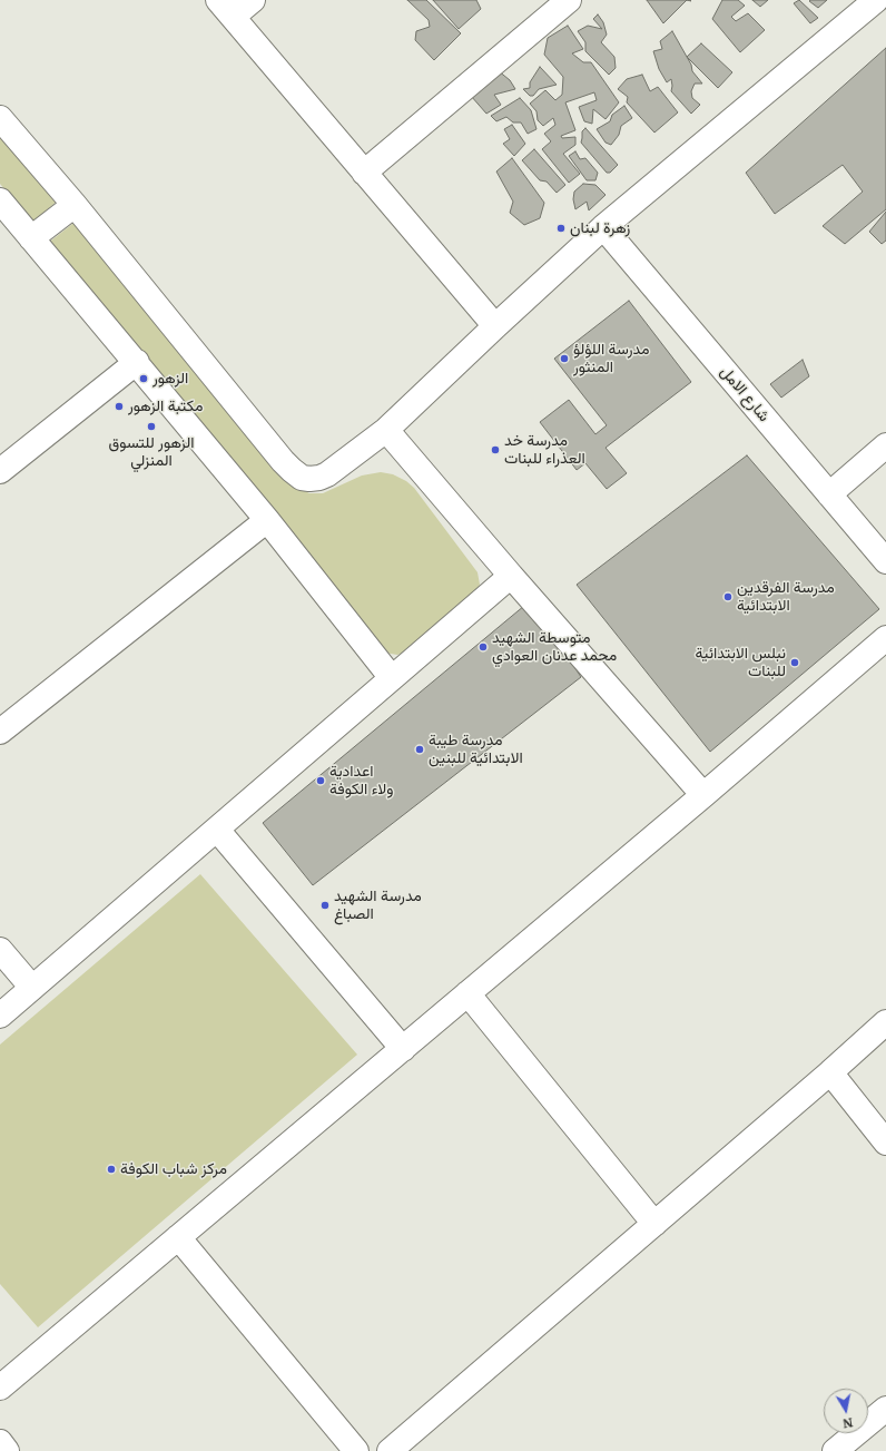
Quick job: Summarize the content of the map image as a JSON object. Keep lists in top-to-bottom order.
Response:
{
  "streets": {
    "street": ["شارع الامل"]
  },
  "places": [
    "زهرة لبنان",
    "مدرسة اللؤلؤ المنثور",
    "الزهور",
    "مكتبة الزهور",
    "الزهور للتسوق المنزلي",
    "مدرسة خد العذراء للبنات",
    "مدرسة الفرقدين الابتدائية",
    "متوسطة الشهيد محمد عدنان العوادي",
    "نبلس الابتدائية للبنات",
    "مدرسة طيبة الابتدائية للبنين",
    "اعدادية ولاء الكوفة",
    "مدرسة الشهيد الصباغ",
    "مركز شباب الكوفة"
  ],
  "north": "bottom"
}
